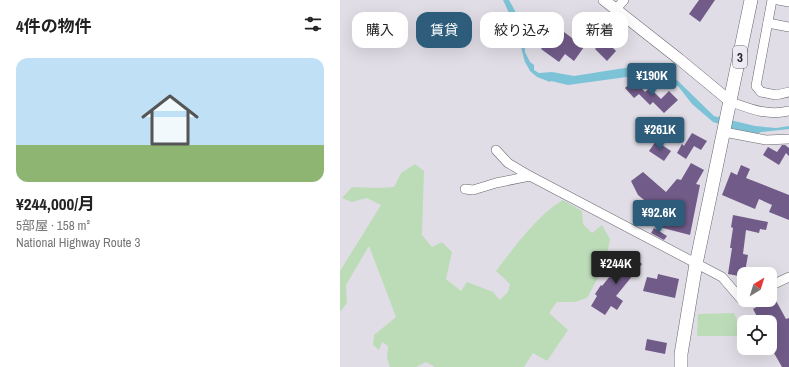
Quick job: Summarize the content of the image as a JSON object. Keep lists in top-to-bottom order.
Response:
{
  "streets": {
    "highway": ["3"]
  },
  "north": "top right",
  "page": {
    "heading": "4件の物件",
    "chip": [
      "購入",
      "賃貸",
      "絞り込み",
      "新着"
    ],
    "list": [
      {
        "name": "¥244,000/月",
        "note": "5部屋 · 158 m² · National Highway Route 3"
      }
    ],
    "price": [
      "¥190K",
      "¥261K",
      "¥92.6K",
      "¥244K"
    ]
  }
}
